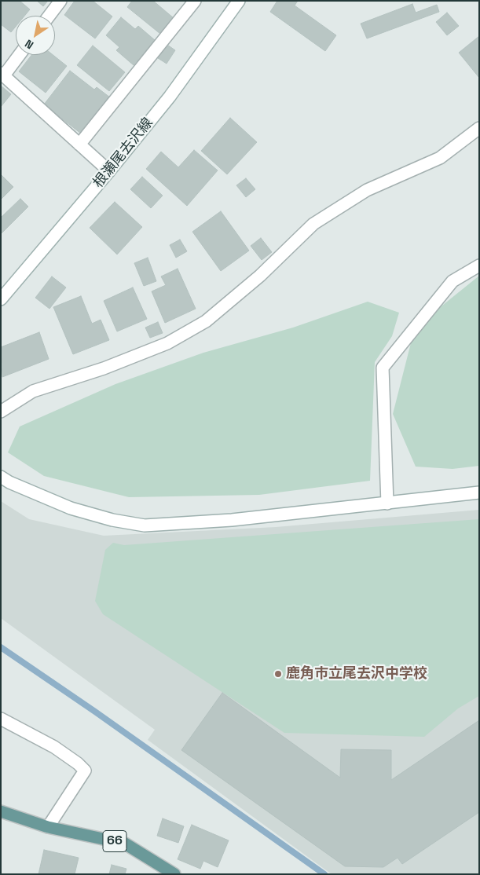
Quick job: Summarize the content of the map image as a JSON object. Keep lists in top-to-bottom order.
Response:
{
  "streets": {
    "main road": ["66"],
    "street": ["根瀬尾去沢線"]
  },
  "places": ["鹿角市立尾去沢中学校"],
  "north": "bottom left"
}
